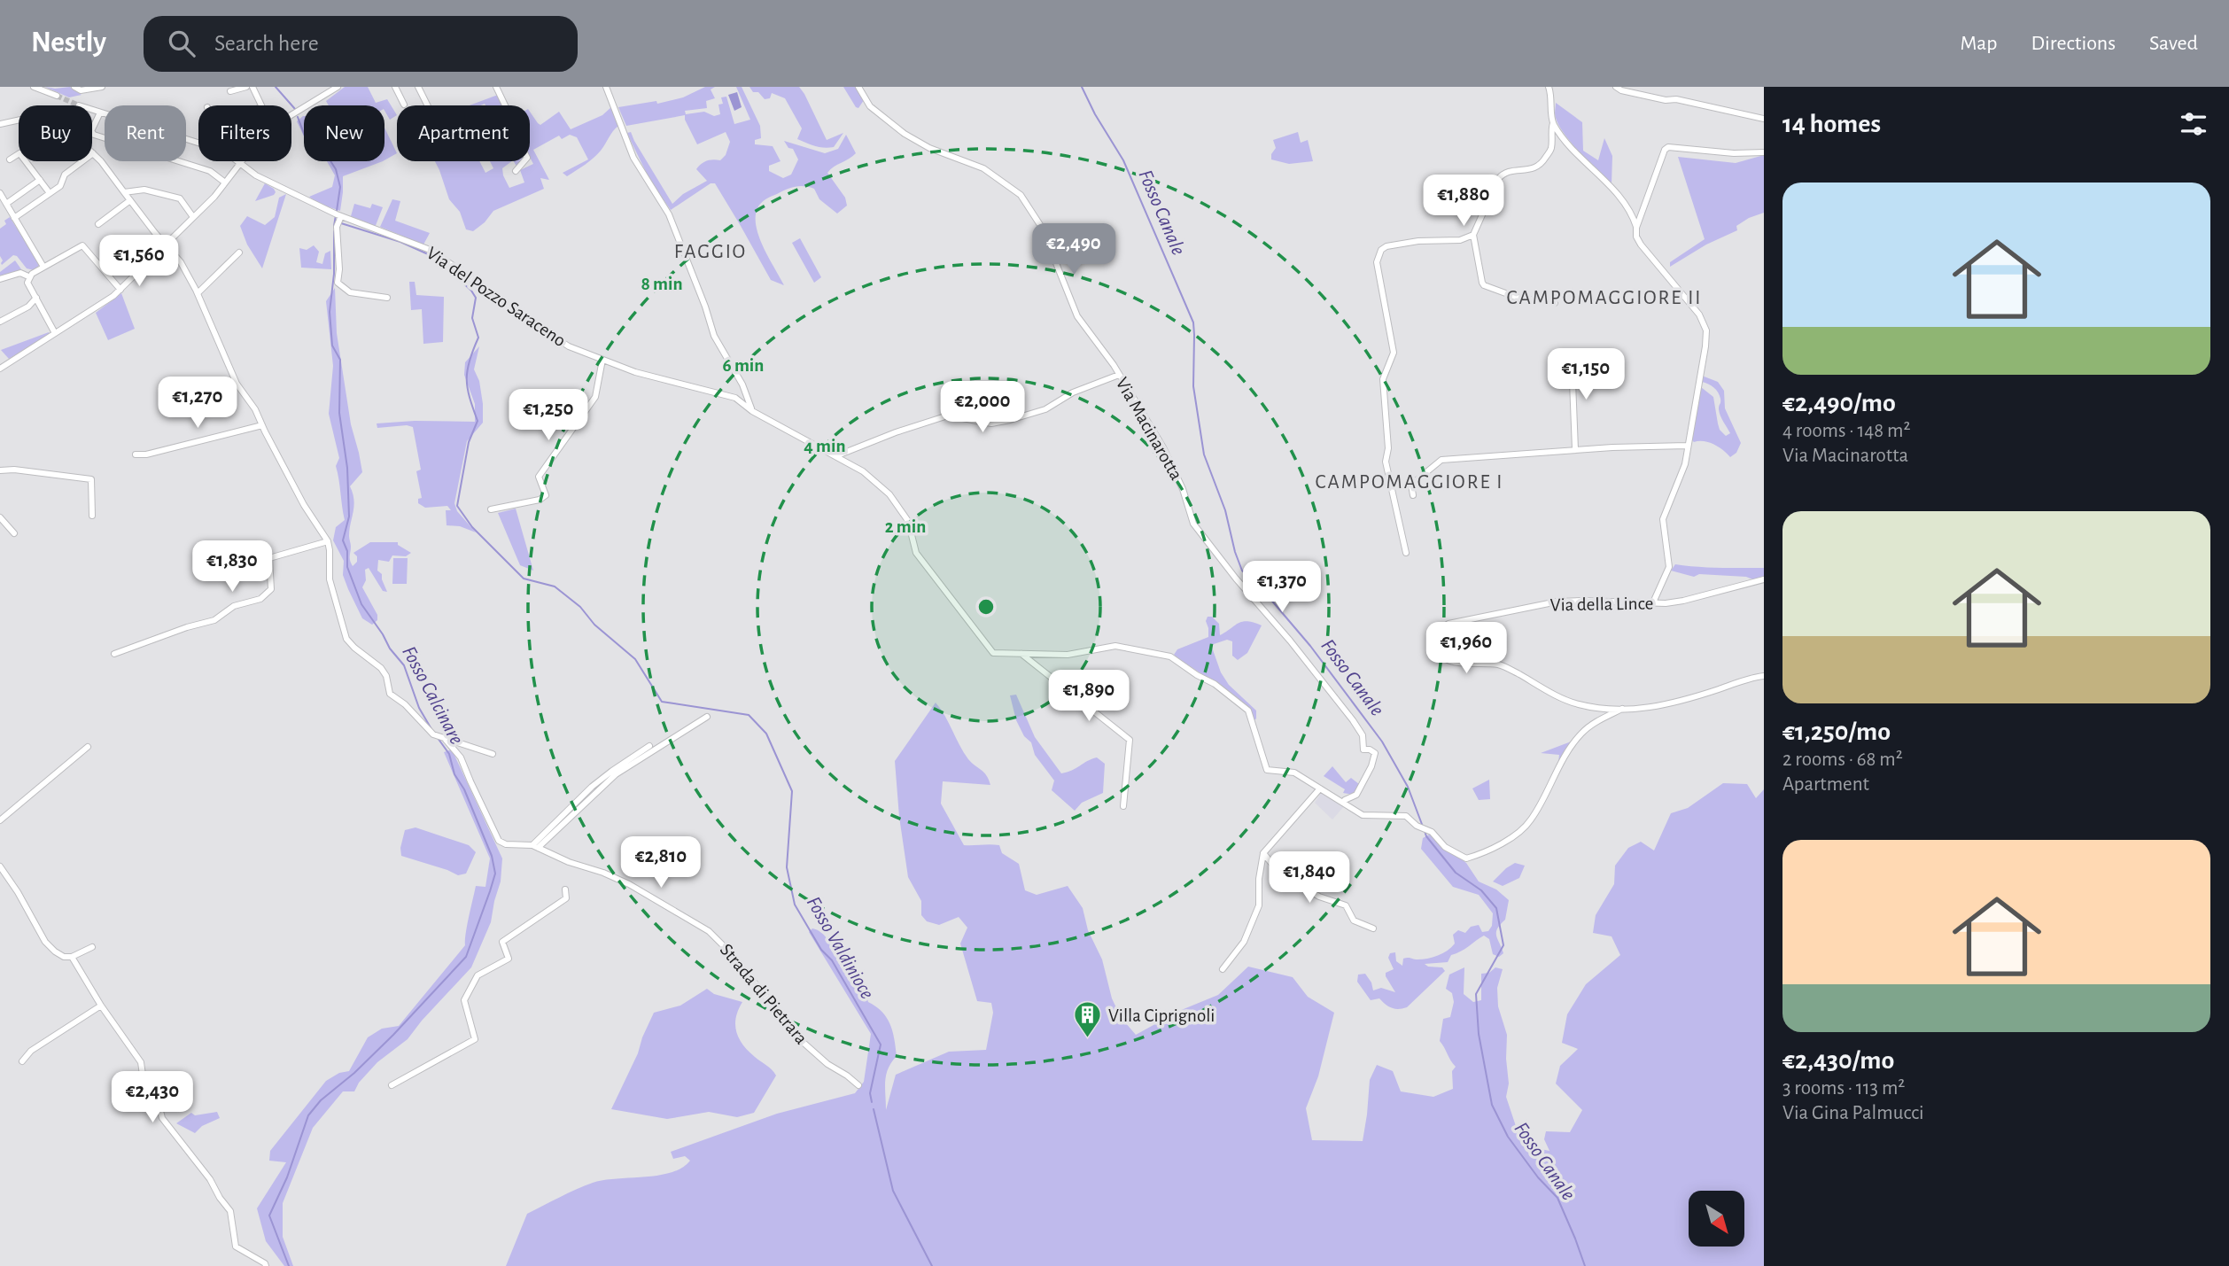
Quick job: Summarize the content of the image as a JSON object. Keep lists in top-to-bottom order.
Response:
{
  "streets": {
    "street": [
      "Via del Pozzo Saraceno",
      "Via Macinarotta",
      "Via della Lince",
      "Strada di Pietrara"
    ]
  },
  "crossings": [
    ["Via del Pozzo Saraceno", "Via Macinarotta"],
    ["Via del Pozzo Saraceno", "Via della Lince"]
  ],
  "districts": ["FAGGIO", "CAMPOMAGGIORE II", "CAMPOMAGGIORE I"],
  "water": ["Fosso Canale", "Fosso Calcinare", "Fosso Valdinioce"],
  "places": {
    "building": ["Villa Ciprignoli"]
  },
  "north": "bottom right",
  "page": {
    "header": "Nestly",
    "search": "Search here",
    "nav": ["Map", "Directions", "Saved"],
    "heading": "14 homes",
    "chip": [
      "Buy",
      "Rent",
      "Filters",
      "New",
      "Apartment"
    ],
    "list": [
      {
        "name": "€2,490/mo",
        "note": "4 rooms · 148 m² · Via Macinarotta"
      },
      {
        "name": "€1,250/mo",
        "note": "2 rooms · 68 m² · Apartment"
      },
      {
        "name": "€2,430/mo",
        "note": "3 rooms · 113 m² · Via Gina Palmucci"
      }
    ],
    "price": [
      "€1,880",
      "€2,490",
      "€1,560",
      "€1,150",
      "€1,270",
      "€2,000",
      "€1,250",
      "€1,830",
      "€1,370",
      "€1,960",
      "€1,890",
      "€2,810",
      "€1,840",
      "€2,430"
    ]
  },
  "rings": [
    "8 min",
    "6 min",
    "4 min",
    "2 min"
  ]
}
